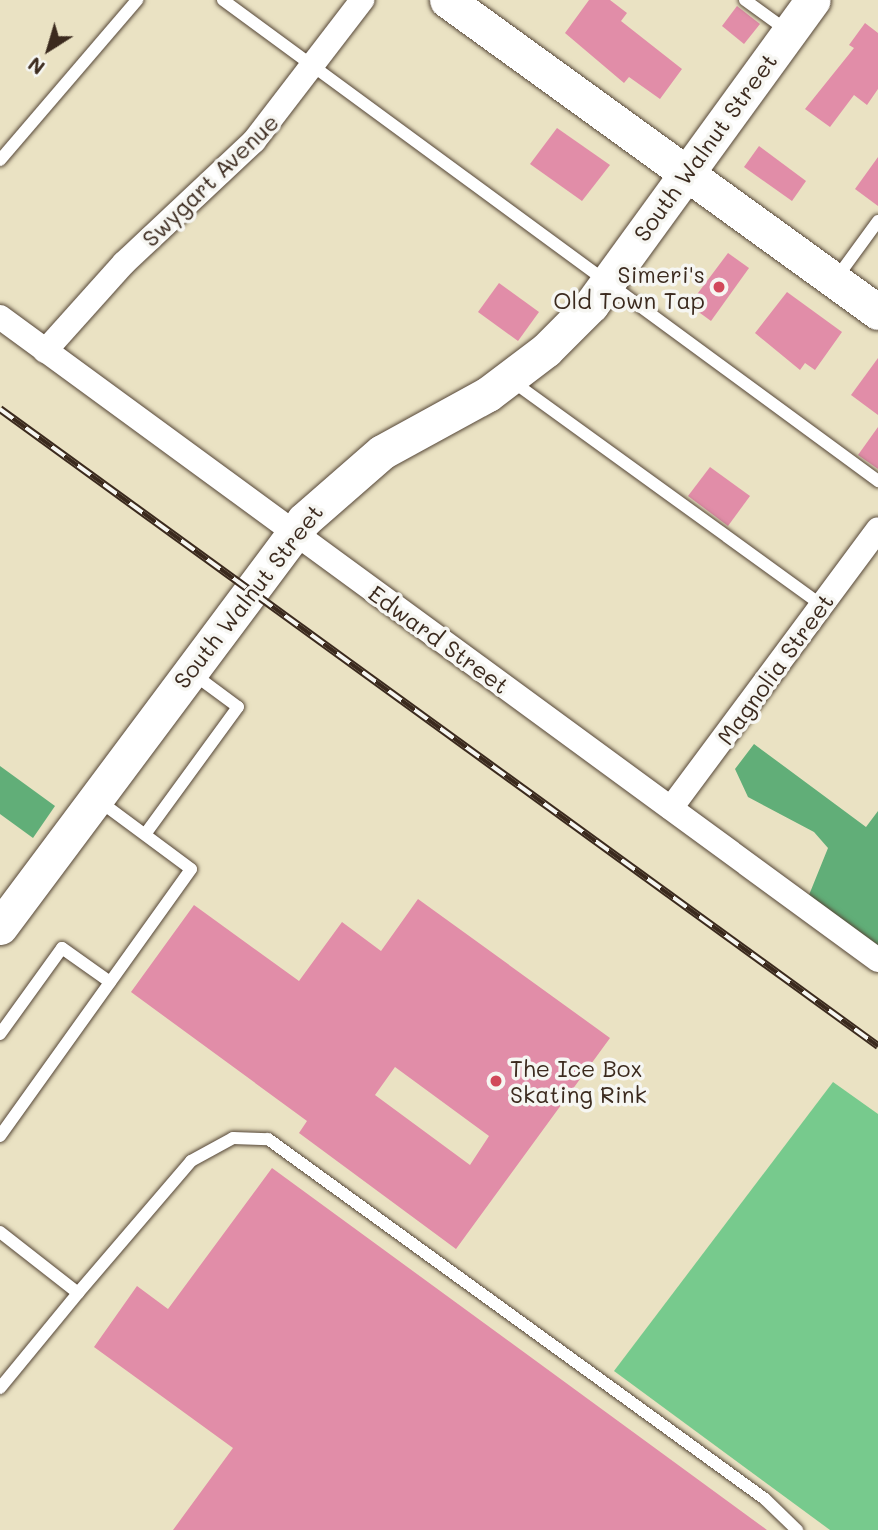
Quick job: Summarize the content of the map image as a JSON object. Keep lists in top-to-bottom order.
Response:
{
  "streets": {
    "street": [
      "South Walnut Street",
      "Swygart Avenue",
      "Edward Street",
      "Magnolia Street"
    ]
  },
  "crossings": [
    ["South Walnut Street", "Edward Street"],
    ["Swygart Avenue", "Edward Street"],
    ["Edward Street", "Magnolia Street"]
  ],
  "places": ["Simeri's Old Town Tap", "The Ice Box Skating Rink"],
  "north": "bottom left"
}
